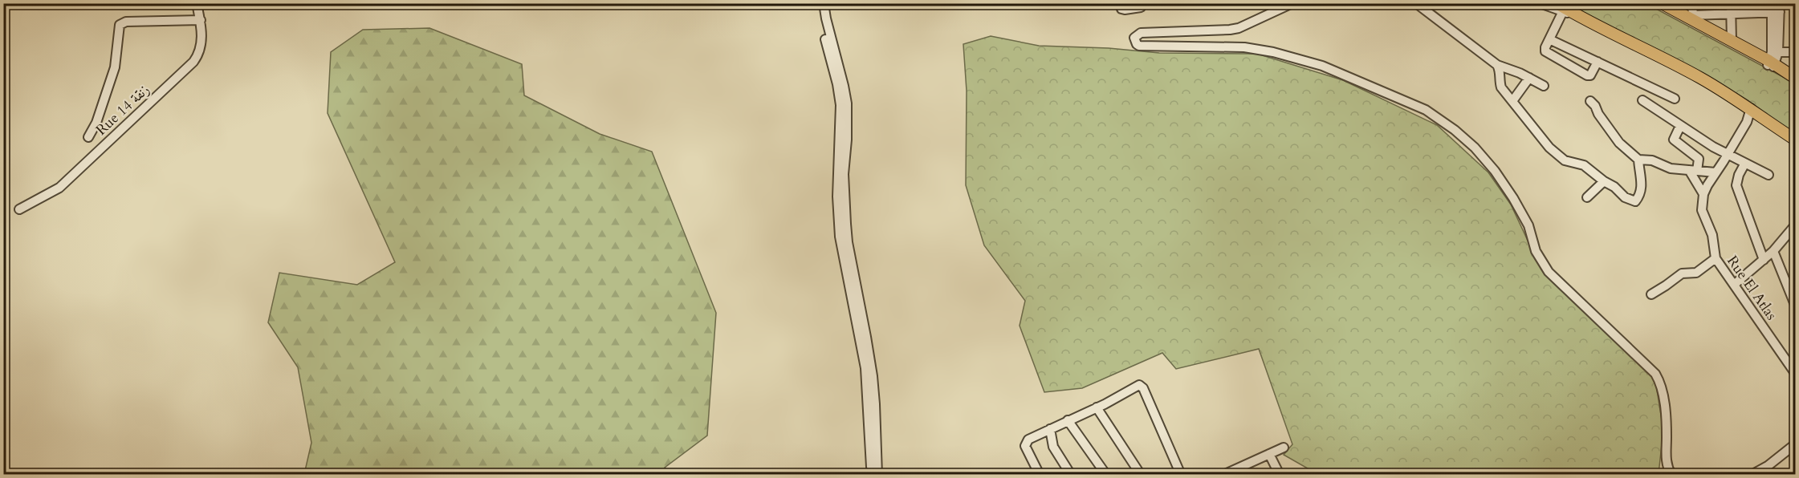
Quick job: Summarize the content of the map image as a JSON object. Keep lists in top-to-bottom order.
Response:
{
  "streets": {
    "street": ["Rue 14 زنقة", "Rue El Atlas"]
  }
}
